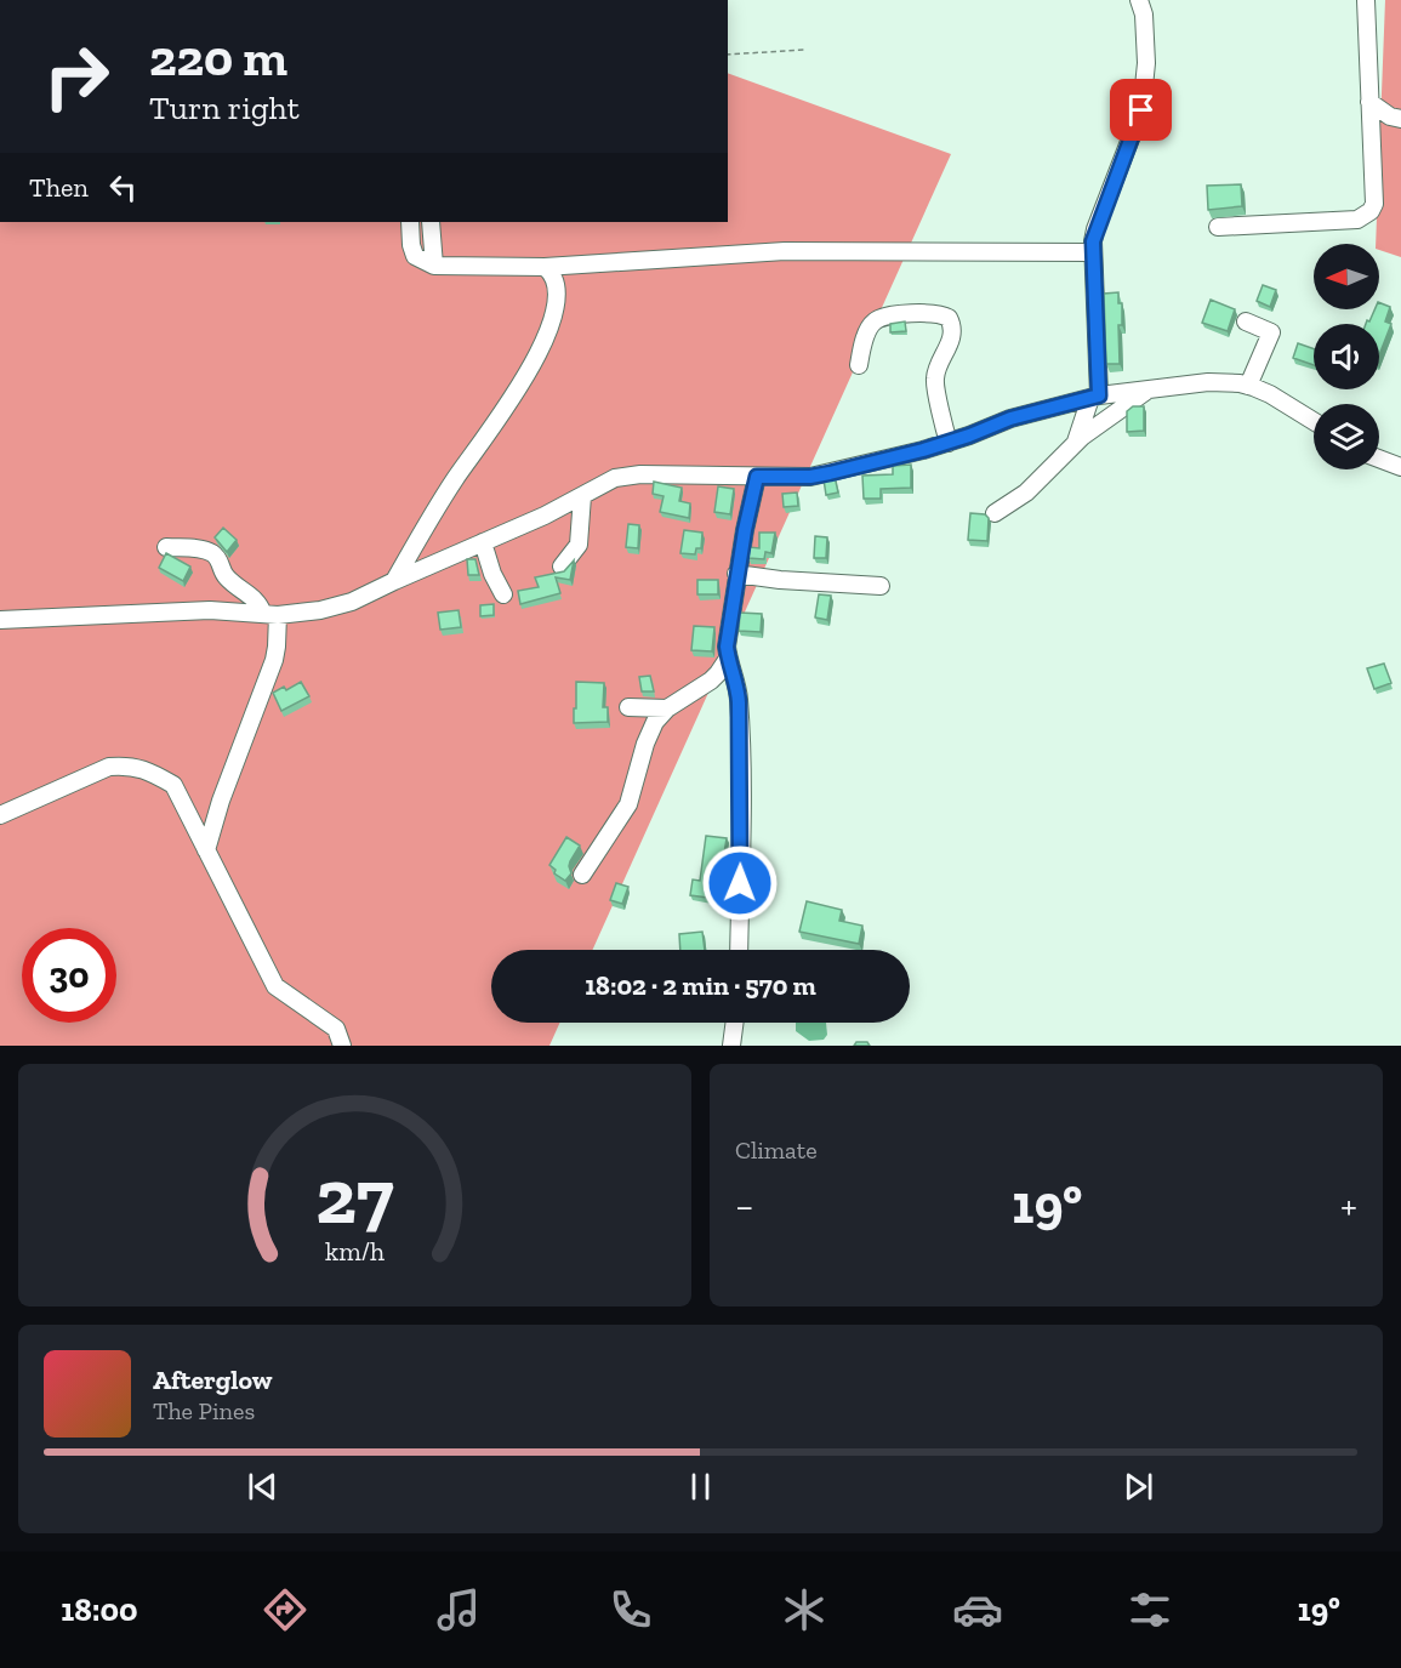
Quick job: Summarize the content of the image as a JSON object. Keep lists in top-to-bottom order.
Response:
{
  "north": "left",
  "page": {
    "turn": ["220 m", "Turn right"],
    "then": "Then",
    "limit": "30",
    "trip": "18:02 · 2 min · 570 m",
    "tile": "Climate",
    "heat": ["−", "19°", "+"],
    "song": ["Afterglow", "The Pines"],
    "tabs": ["18:00", "19°"],
    "gauge": ["27", "km/h"]
  }
}
